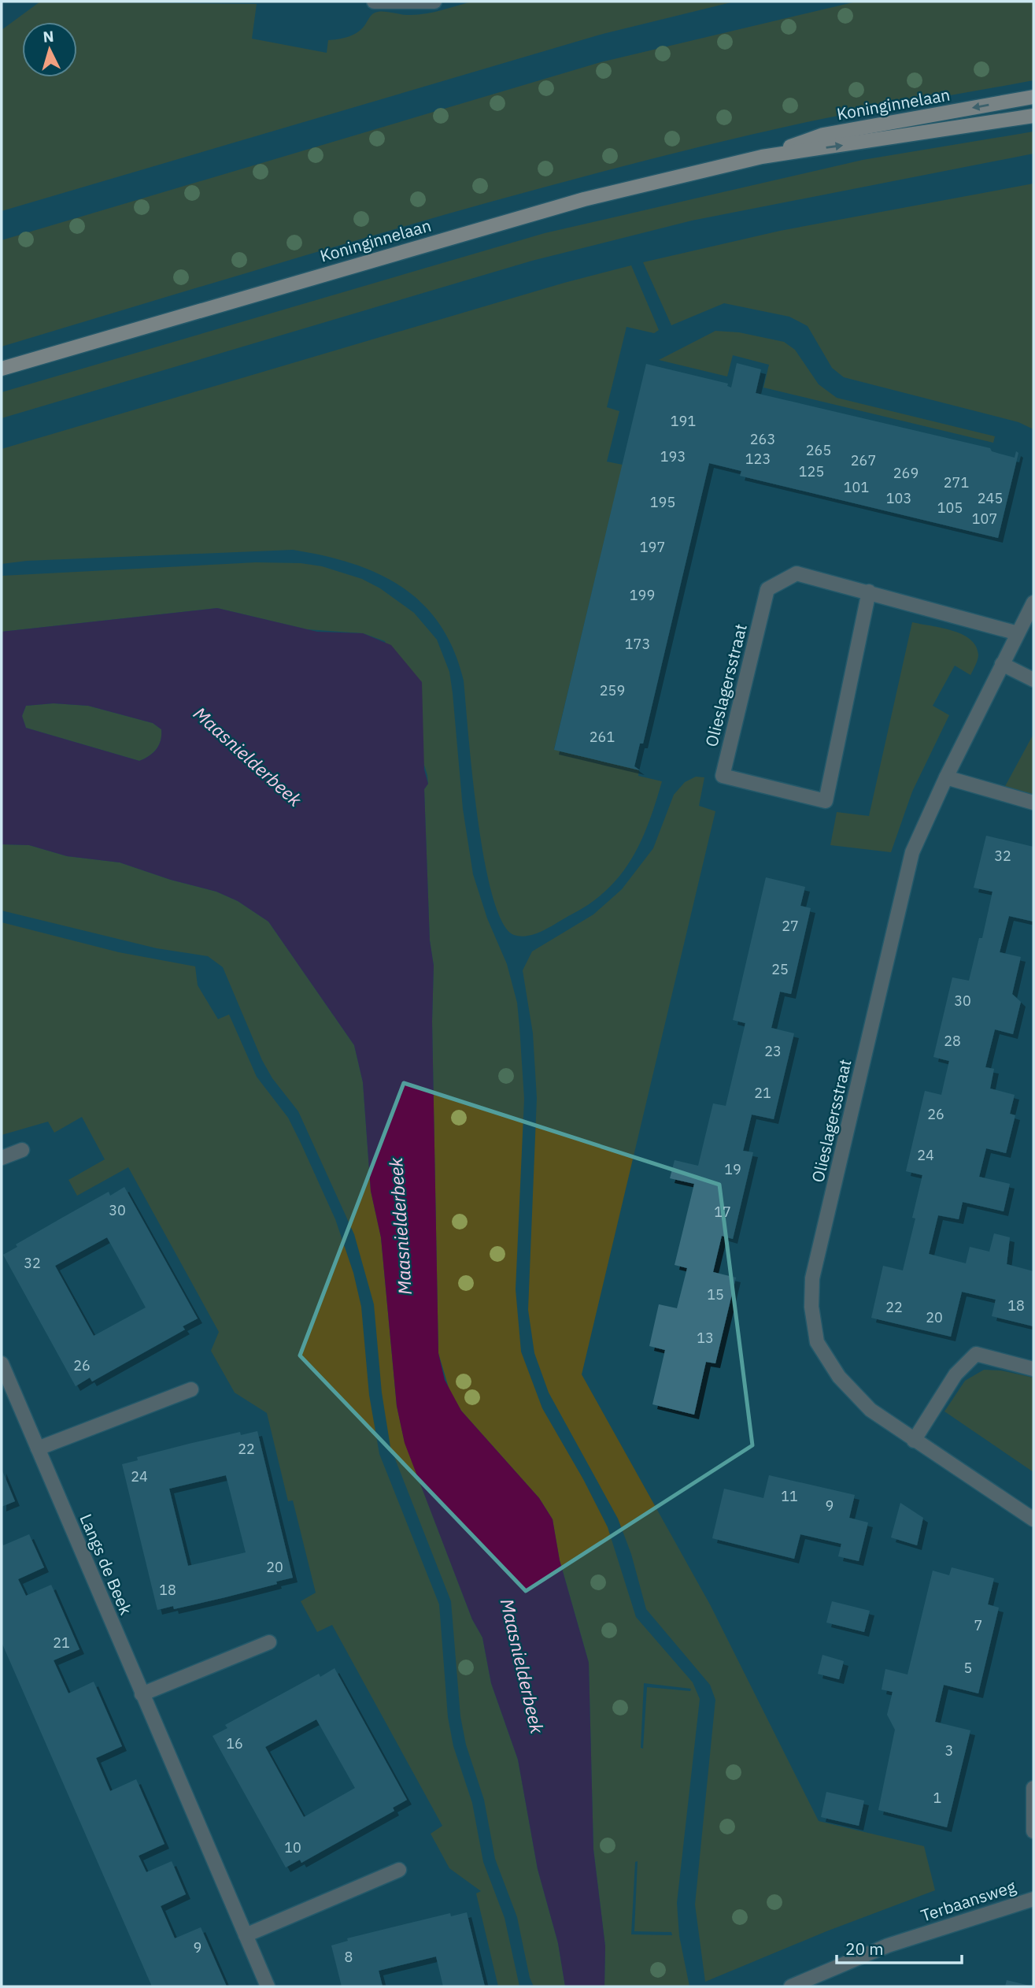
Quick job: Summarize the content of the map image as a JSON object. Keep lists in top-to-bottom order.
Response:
{
  "streets": {
    "main road": ["Koninginnelaan"],
    "street": ["Olieslagersstraat", "Langs de Beek", "Terbaansweg"]
  },
  "water": ["Maasnielderbeek"],
  "house_numbers": [
    "191",
    "263",
    "265",
    "193",
    "123",
    "267",
    "125",
    "269",
    "271",
    "101",
    "103",
    "245",
    "195",
    "105",
    "107",
    "197",
    "199",
    "173",
    "259",
    "261",
    "32",
    "27",
    "25",
    "30",
    "28",
    "23",
    "21",
    "26",
    "24",
    "19",
    "30",
    "17",
    "32",
    "15",
    "18",
    "22",
    "20",
    "13",
    "26",
    "22",
    "24",
    "11",
    "9",
    "20",
    "18",
    "7",
    "21",
    "5",
    "16",
    "3",
    "1",
    "10",
    "9",
    "8"
  ],
  "scale_bar": "20 m",
  "north": "top"
}
